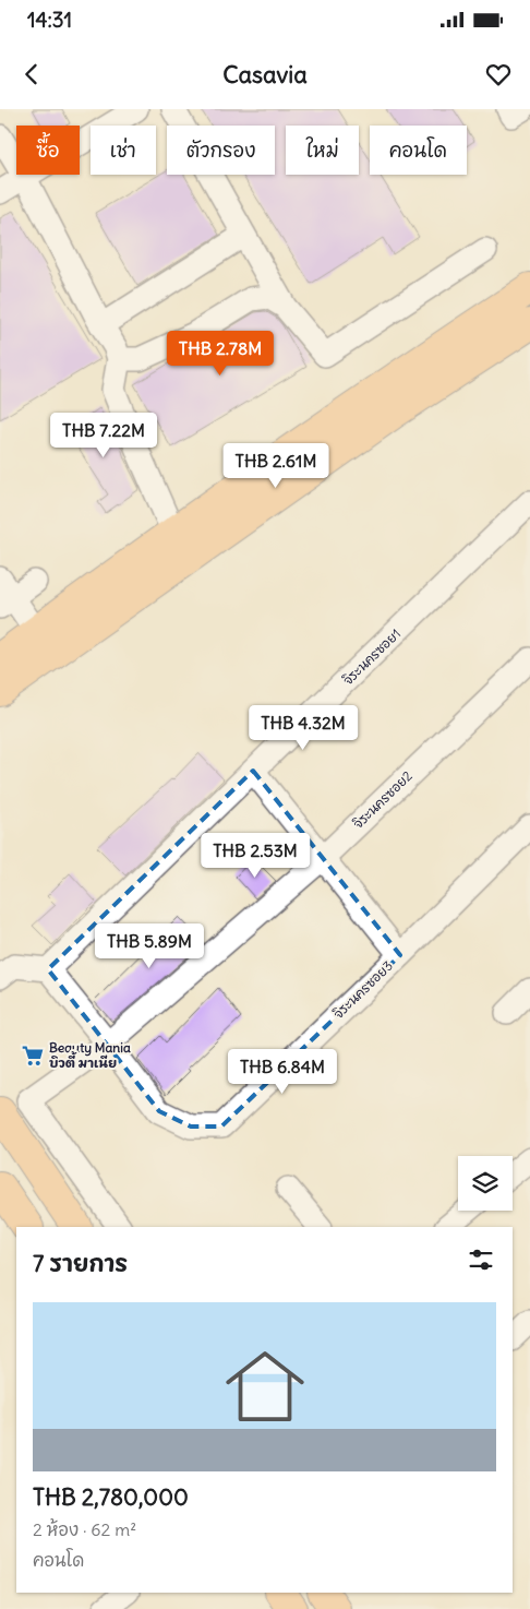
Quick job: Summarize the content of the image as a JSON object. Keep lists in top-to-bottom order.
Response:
{
  "streets": {
    "street": ["จิระนครซอย1", "จิระนครซอย2", "จิระนครซอย3"]
  },
  "crossings": [
    ["จิระนครซอย1", "จิระนครซอย3"],
    ["จิระนครซอย2", "จิระนครซอย3"]
  ],
  "places": {
    "supermarket": ["Beauty Mania บิวตี้ มาเนีย"]
  },
  "page": {
    "status": "14:31",
    "header": "Casavia",
    "chip": [
      "ซื้อ",
      "เช่า",
      "ตัวกรอง",
      "ใหม่",
      "คอนโด"
    ],
    "price": [
      "THB 2.78M",
      "THB 7.22M",
      "THB 2.61M",
      "THB 4.32M",
      "THB 2.53M",
      "THB 5.89M",
      "THB 6.84M"
    ],
    "heading": "7 รายการ",
    "list": [
      {
        "name": "THB 2,780,000",
        "note": "2 ห้อง · 62 m² · คอนโด"
      }
    ]
  }
}
